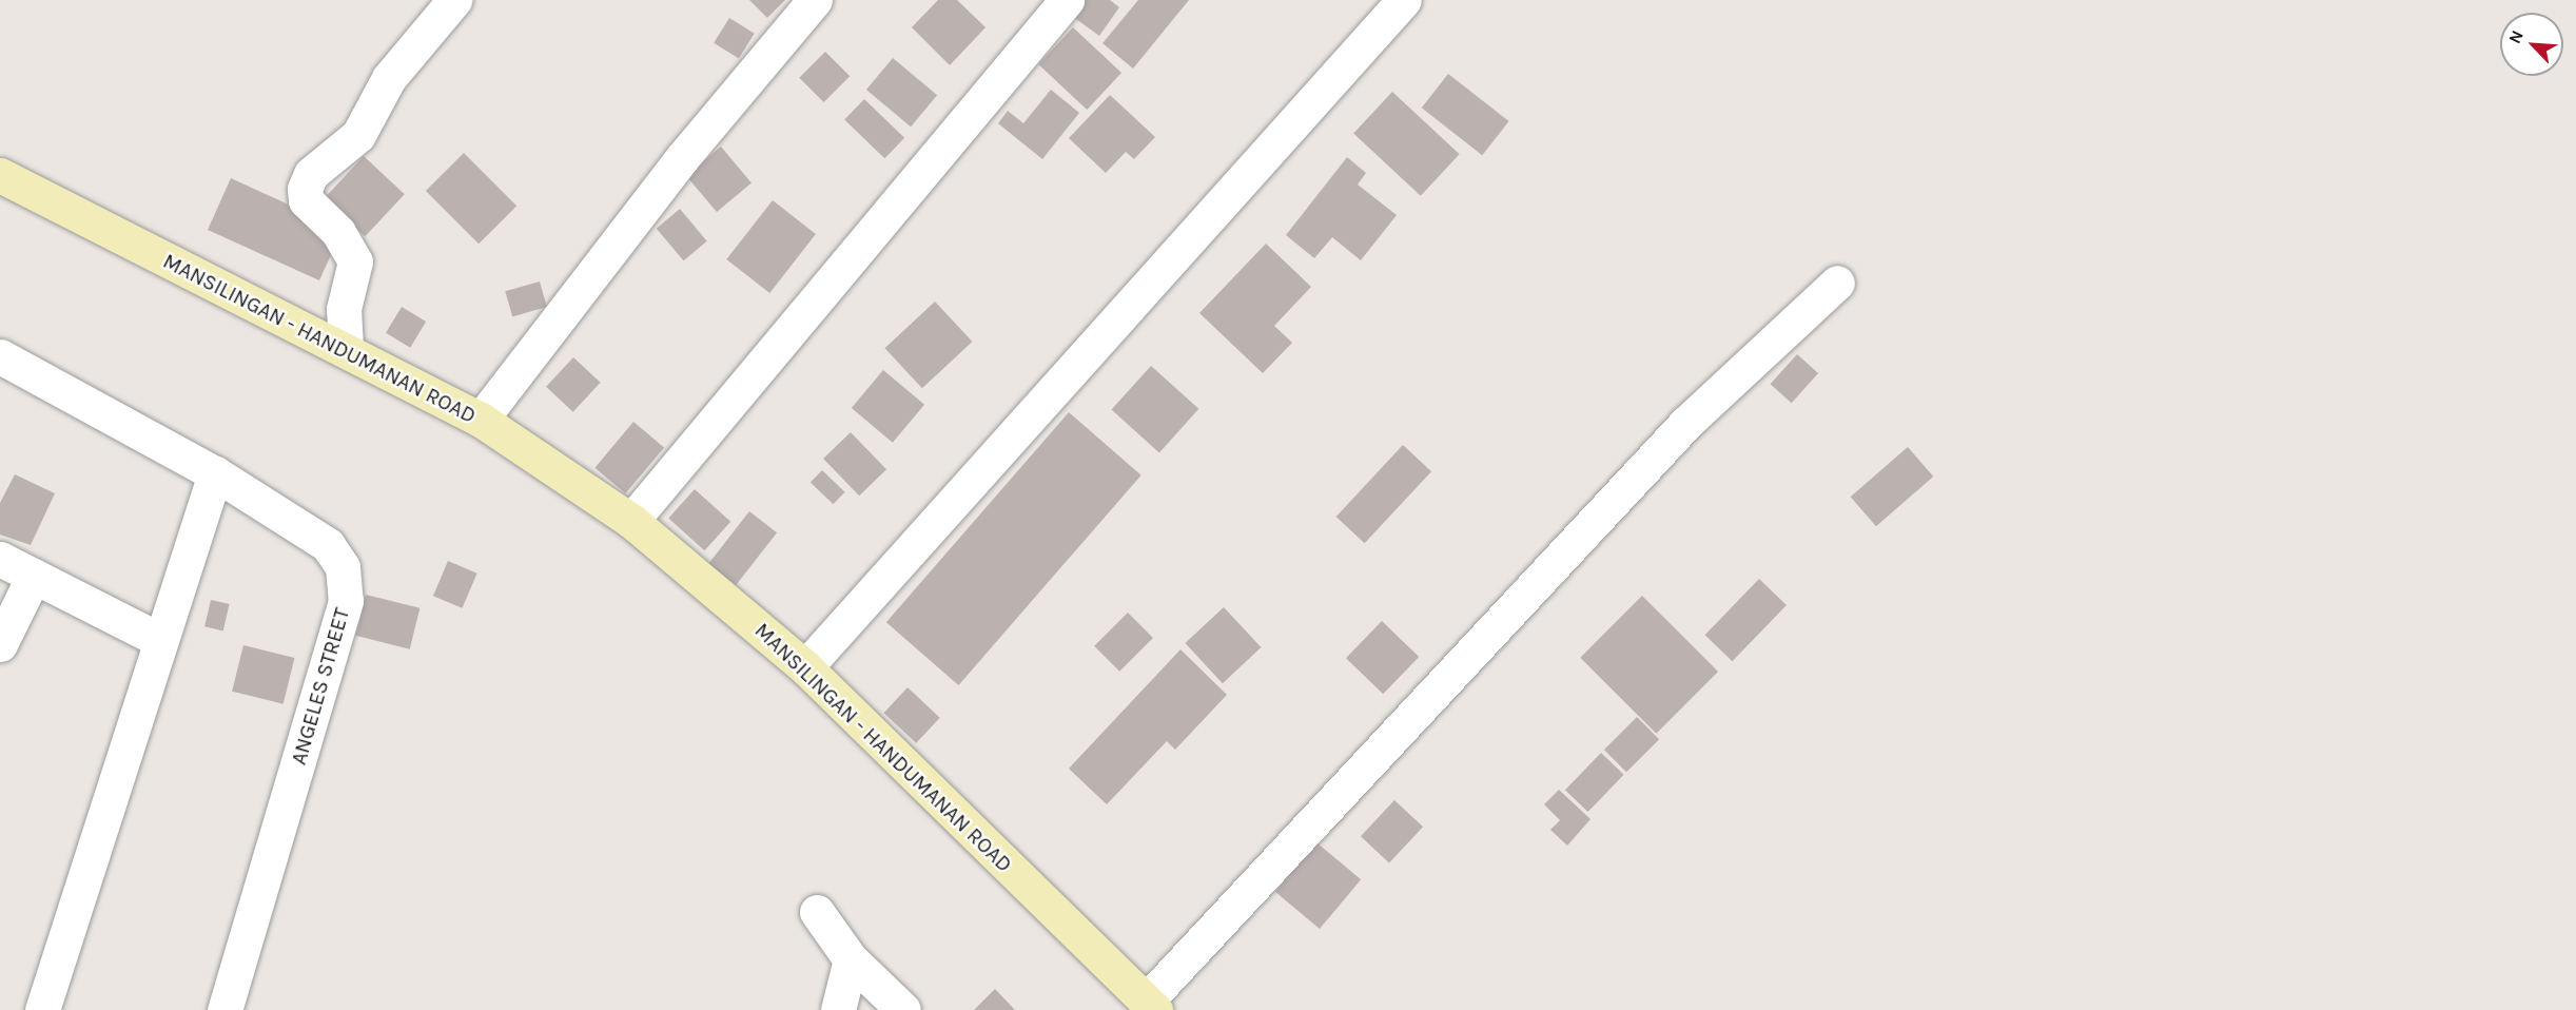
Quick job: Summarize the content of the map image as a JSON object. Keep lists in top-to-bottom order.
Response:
{
  "streets": {
    "street": ["MANSILINGAN - HANDUMANAN ROAD", "ANGELES STREET"]
  },
  "north": "top left"
}
